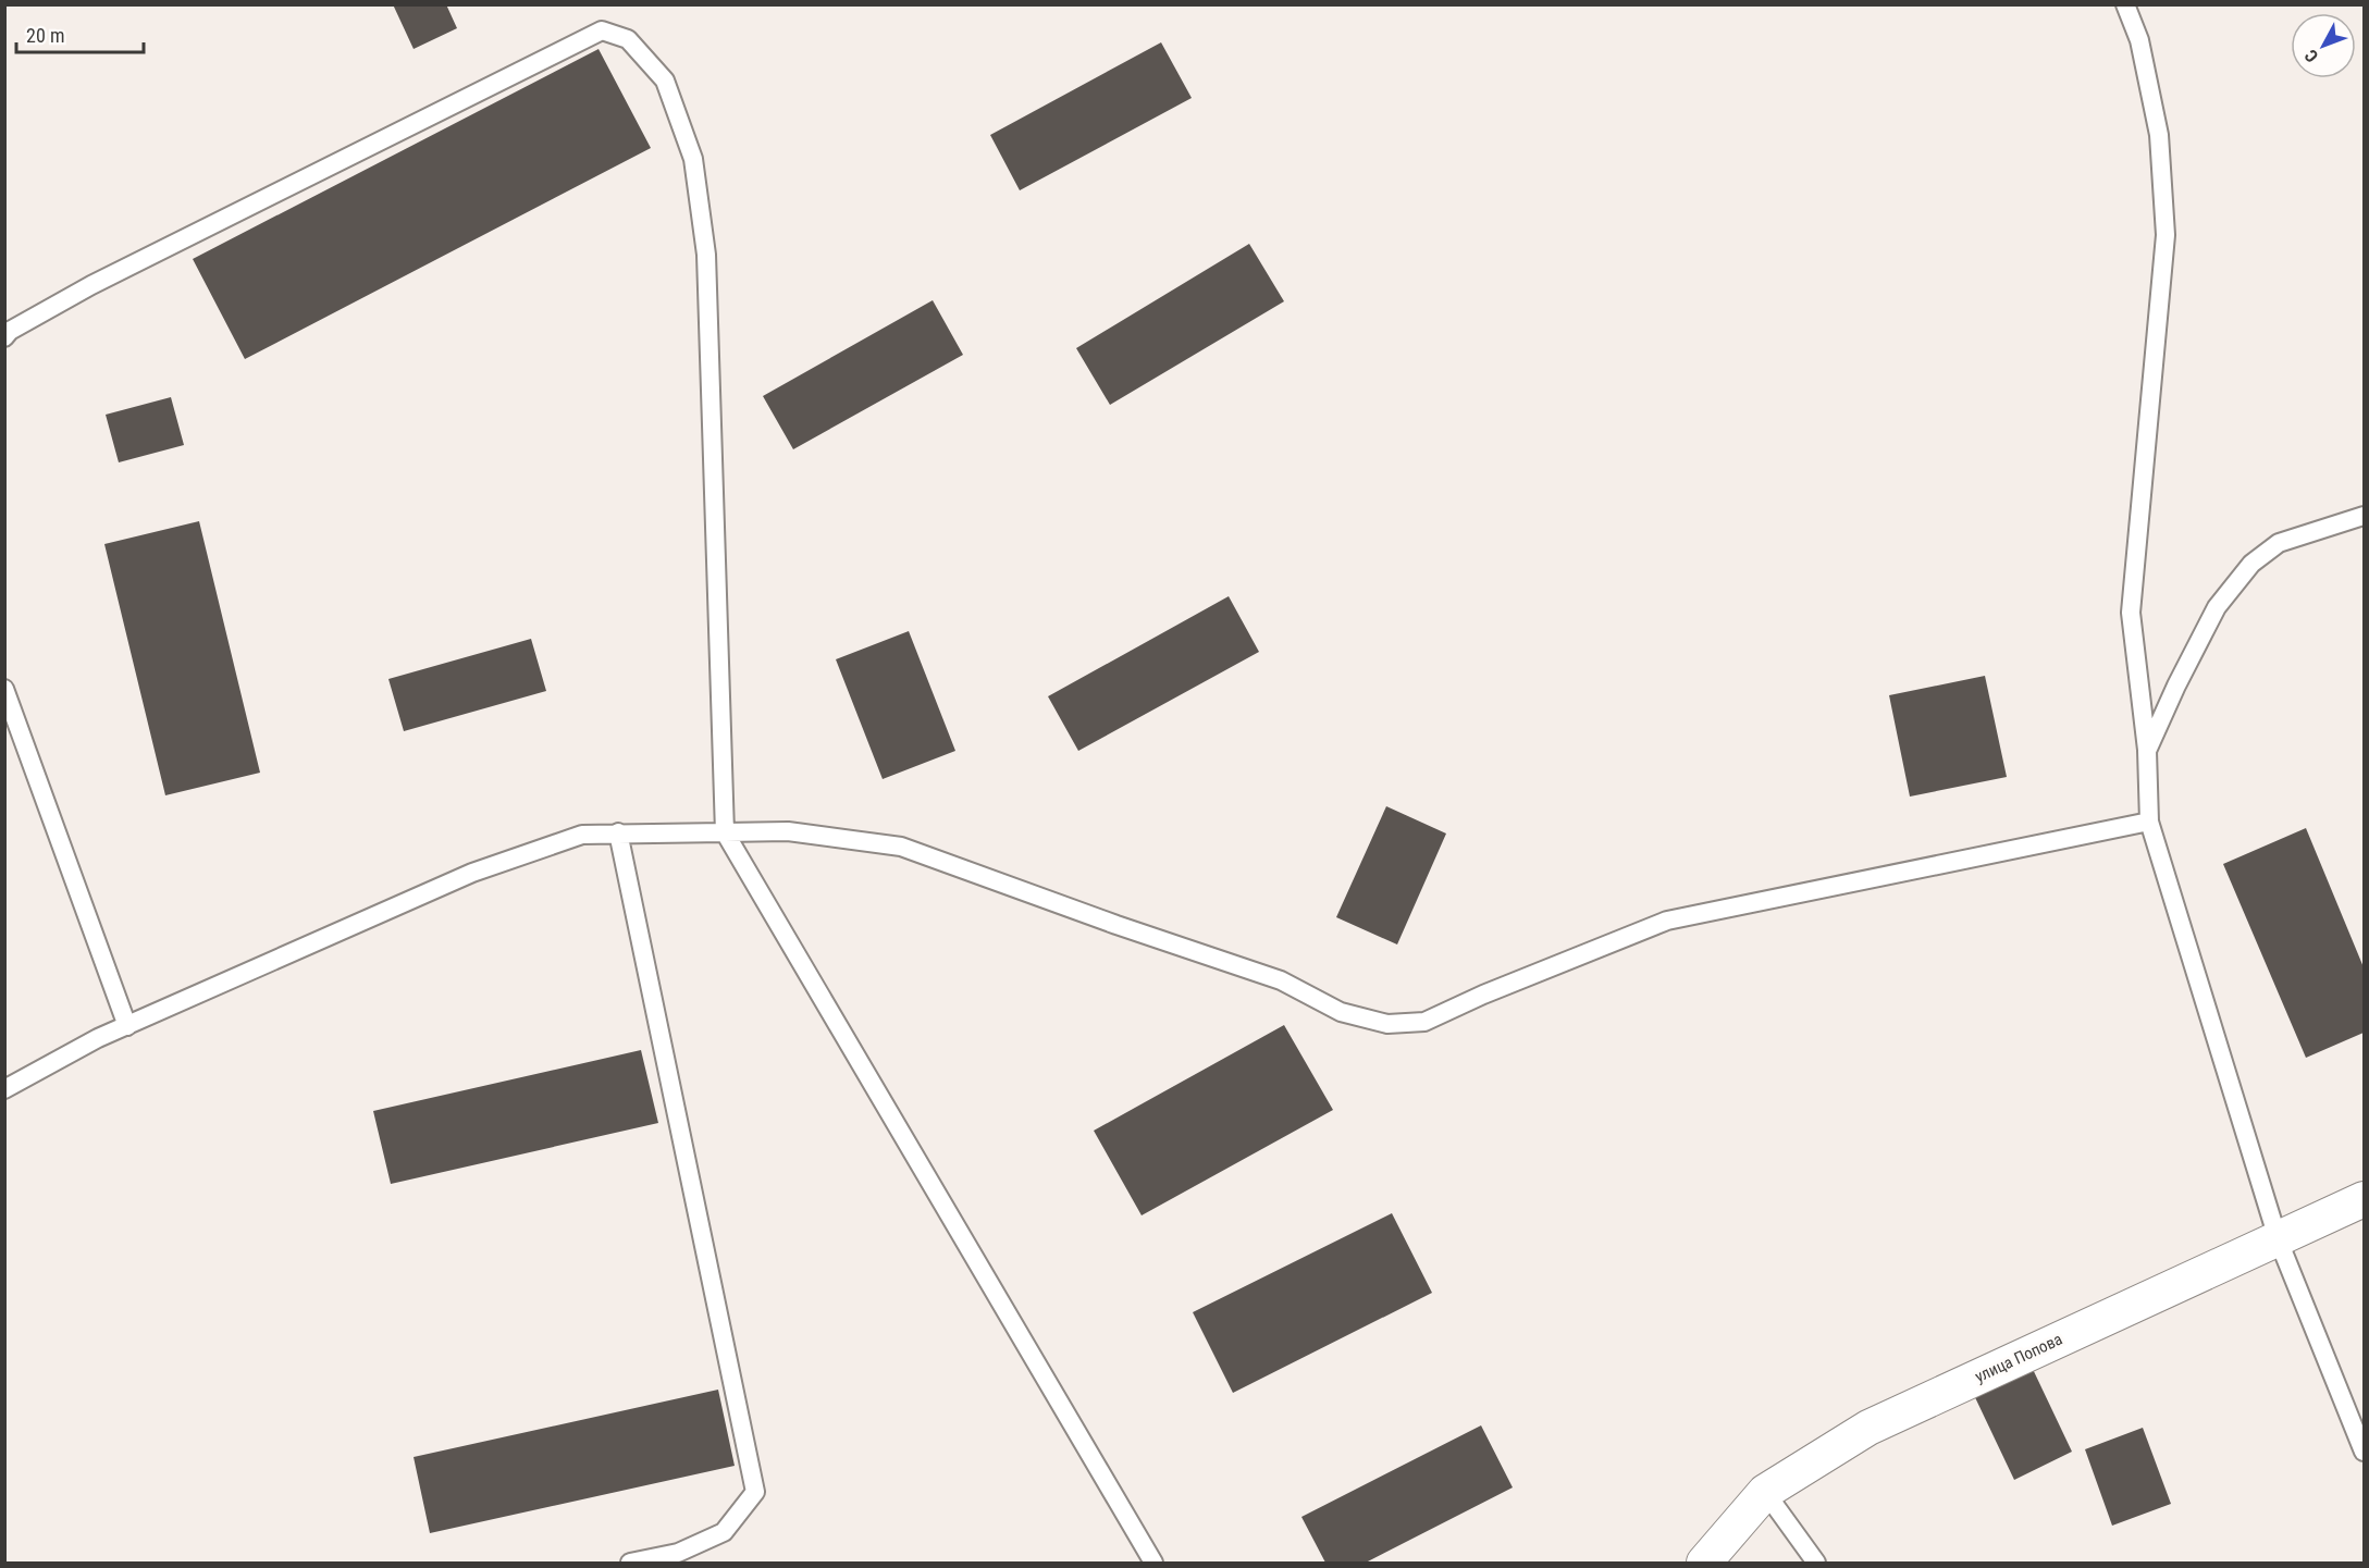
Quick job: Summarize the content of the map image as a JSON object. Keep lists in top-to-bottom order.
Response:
{
  "streets": {
    "street": ["улица Попова"]
  },
  "scale_bar": "20 m",
  "north": "bottom left"
}
